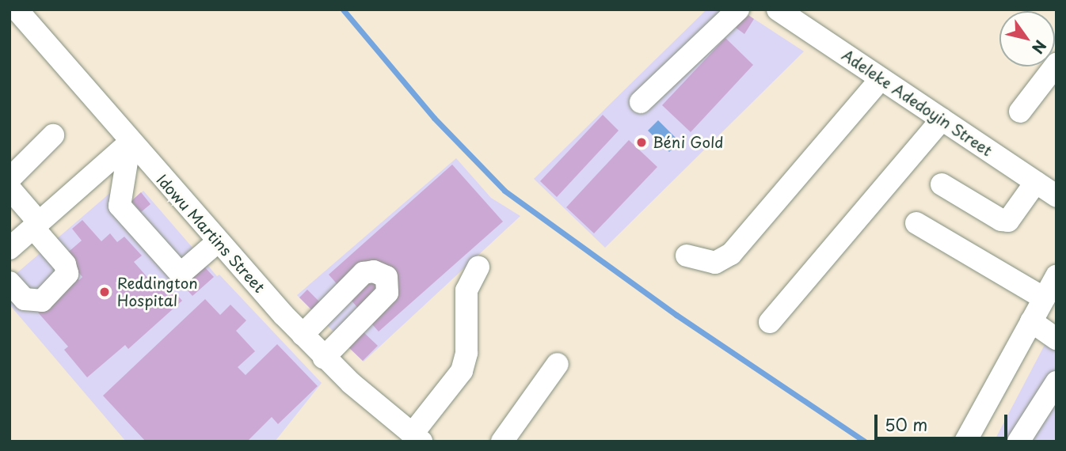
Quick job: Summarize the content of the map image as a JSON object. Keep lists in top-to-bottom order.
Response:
{
  "streets": {
    "street": ["Adeleke Adedoyin Street", "Idowu Martins Street"]
  },
  "places": ["Béni Gold", "Reddington Hospital"],
  "scale_bar": "50 m",
  "north": "bottom right"
}
